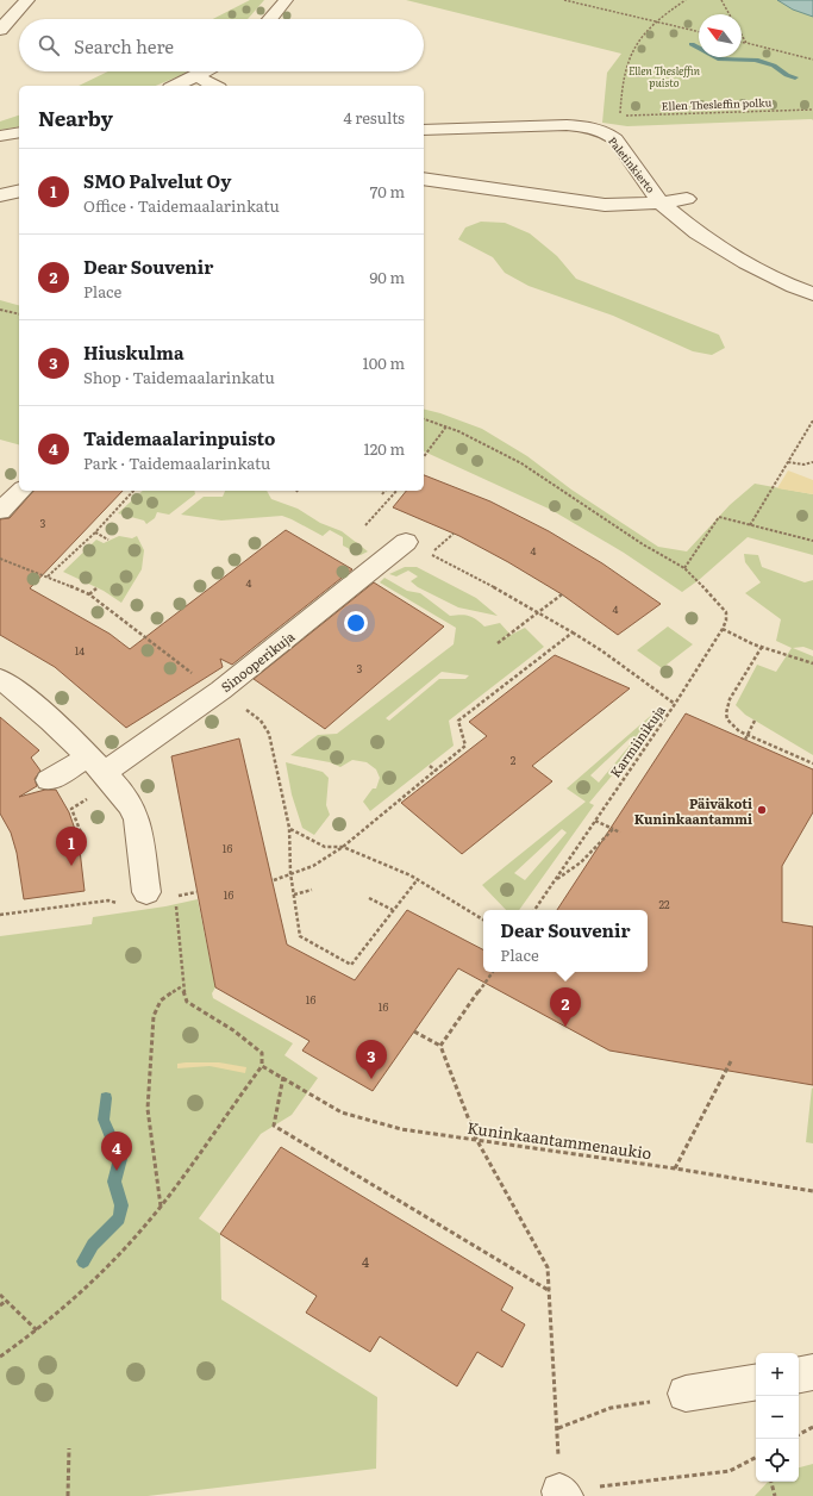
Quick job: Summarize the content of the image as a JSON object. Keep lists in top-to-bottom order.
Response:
{
  "streets": {
    "street": ["Paletinkierto", "Sinooperikuja"],
    "path": ["Ellen Thesleffin polku", "Karmiinikuja", "Kuninkaantammenaukio"]
  },
  "parks": ["Ellen Thesleffin puisto"],
  "places": ["Päiväkoti Kuninkaantammi"],
  "house_numbers": [
    "3",
    "4",
    "4",
    "4",
    "14",
    "3",
    "2",
    "16",
    "16",
    "22",
    "16",
    "16",
    "4"
  ],
  "north": "top left",
  "page": {
    "search": "Search here",
    "heading": ["Nearby", "4 results"],
    "list": [
      {
        "mark": "1",
        "name": "SMO Palvelut Oy",
        "note": "Office · Taidemaalarinkatu",
        "value": "70 m"
      },
      {
        "mark": "2",
        "name": "Dear Souvenir",
        "note": "Place",
        "value": "90 m"
      },
      {
        "mark": "3",
        "name": "Hiuskulma",
        "note": "Shop · Taidemaalarinkatu",
        "value": "100 m"
      },
      {
        "mark": "4",
        "name": "Taidemaalarinpuisto",
        "note": "Park · Taidemaalarinkatu",
        "value": "120 m"
      }
    ],
    "pins": [
      "1",
      "2",
      "3",
      "4"
    ],
    "popup": ["Dear Souvenir", "Place"],
    "map_buttons": ["+", "−"]
  }
}
